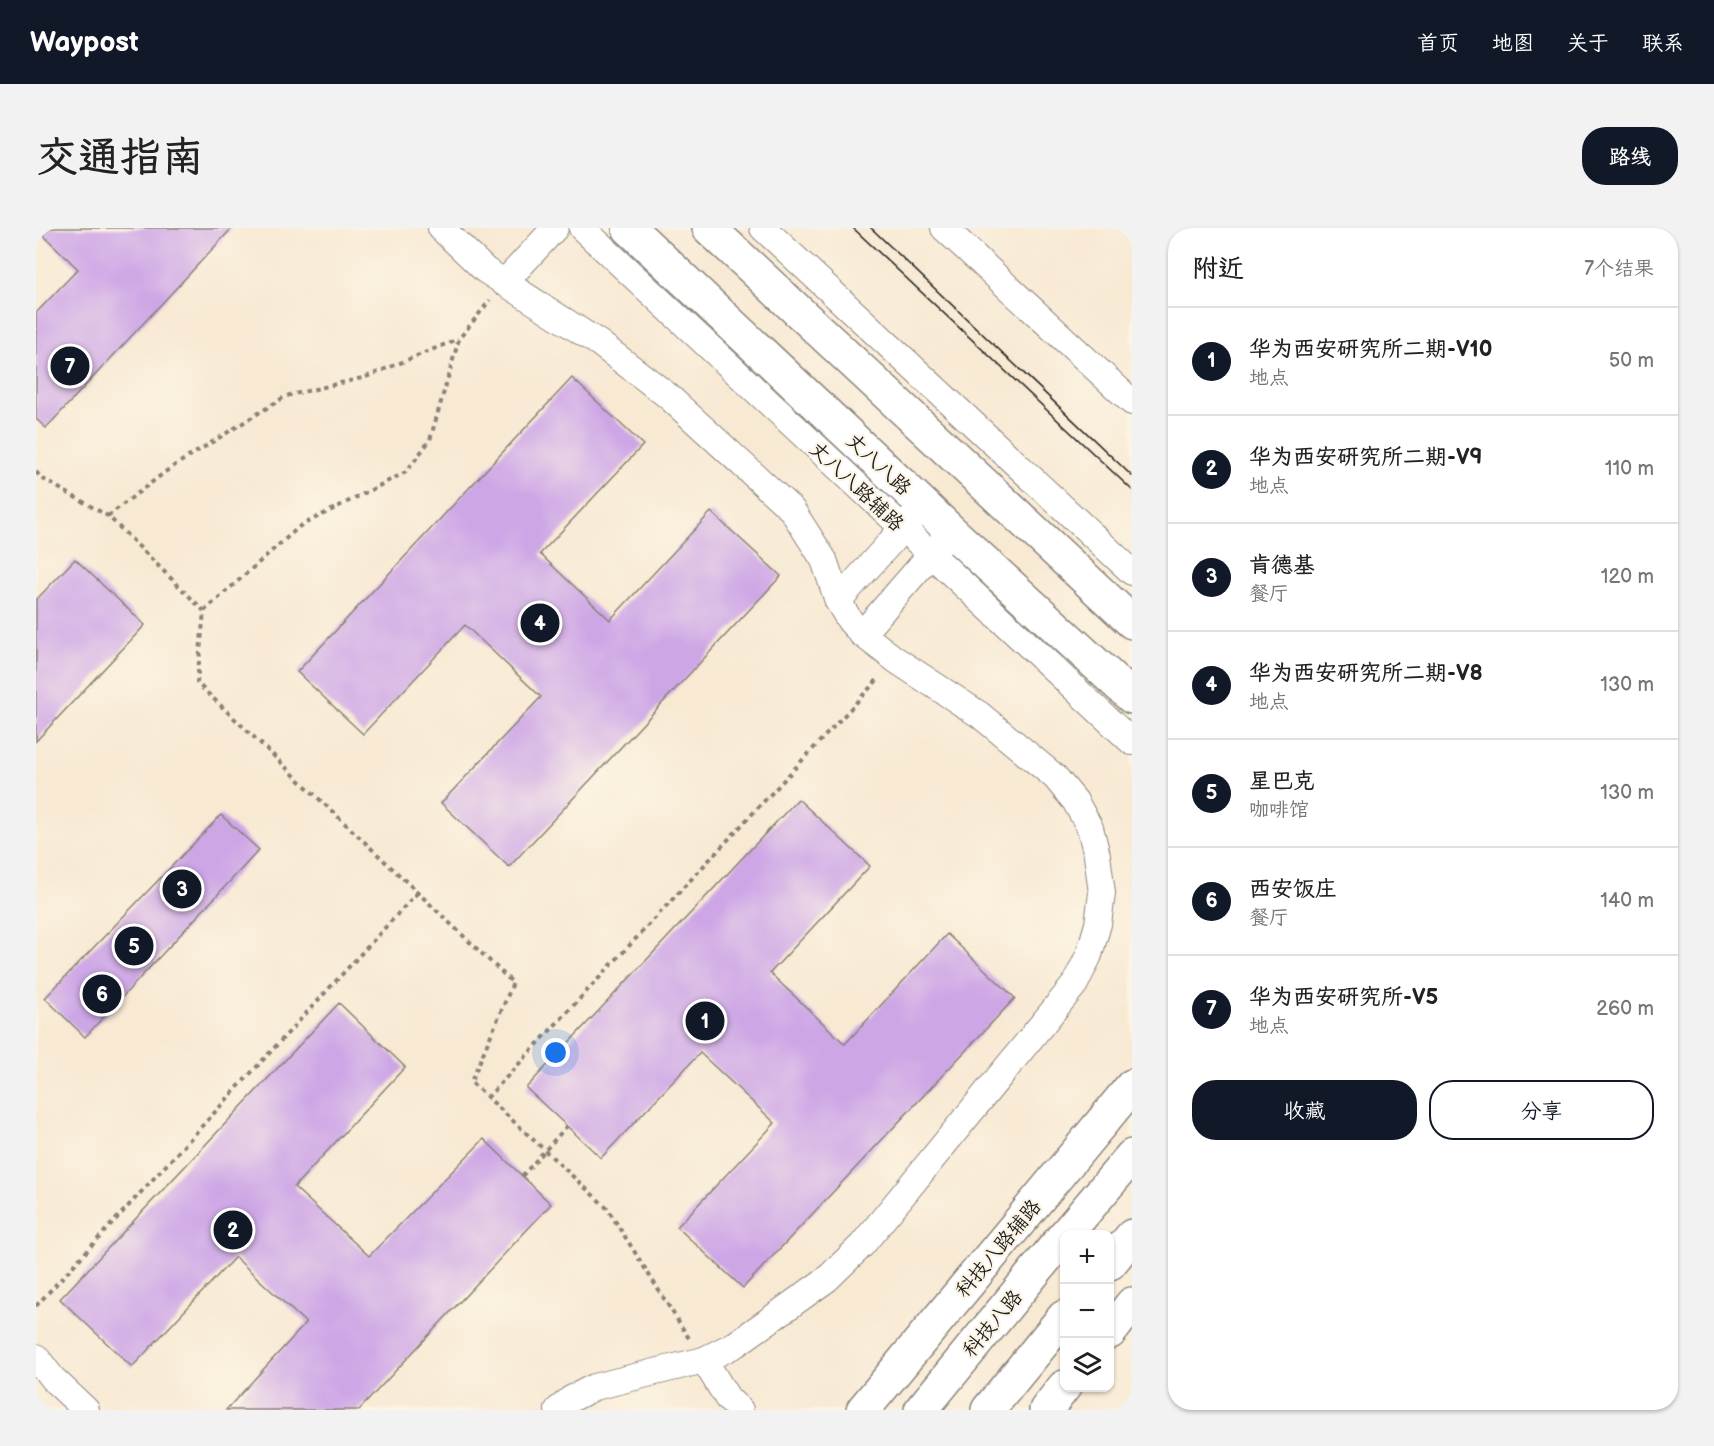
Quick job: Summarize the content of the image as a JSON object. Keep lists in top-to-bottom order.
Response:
{
  "streets": {
    "main road": ["丈八八路", "科技八路辅路", "科技八路"],
    "street": ["丈八八路辅路"]
  },
  "crossings": [
    ["丈八八路", "丈八八路辅路"]
  ],
  "page": {
    "header": "Waypost",
    "nav": [
      "首页",
      "地图",
      "关于",
      "联系"
    ],
    "buttons": [
      "路线",
      ["收藏", "分享"]
    ],
    "title": "交通指南",
    "heading": ["附近", "7个结果"],
    "list": [
      {
        "mark": "1",
        "name": "华为西安研究所二期-V10",
        "note": "地点",
        "value": "50 m"
      },
      {
        "mark": "2",
        "name": "华为西安研究所二期-V9",
        "note": "地点",
        "value": "110 m"
      },
      {
        "mark": "3",
        "name": "肯德基",
        "note": "餐厅",
        "value": "120 m"
      },
      {
        "mark": "4",
        "name": "华为西安研究所二期-V8",
        "note": "地点",
        "value": "130 m"
      },
      {
        "mark": "5",
        "name": "星巴克",
        "note": "咖啡馆",
        "value": "130 m"
      },
      {
        "mark": "6",
        "name": "西安饭庄",
        "note": "餐厅",
        "value": "140 m"
      },
      {
        "mark": "7",
        "name": "华为西安研究所-V5",
        "note": "地点",
        "value": "260 m"
      }
    ],
    "pins": [
      "7",
      "4",
      "3",
      "5",
      "6",
      "1",
      "2"
    ],
    "map_buttons": ["+", "−"]
  }
}
